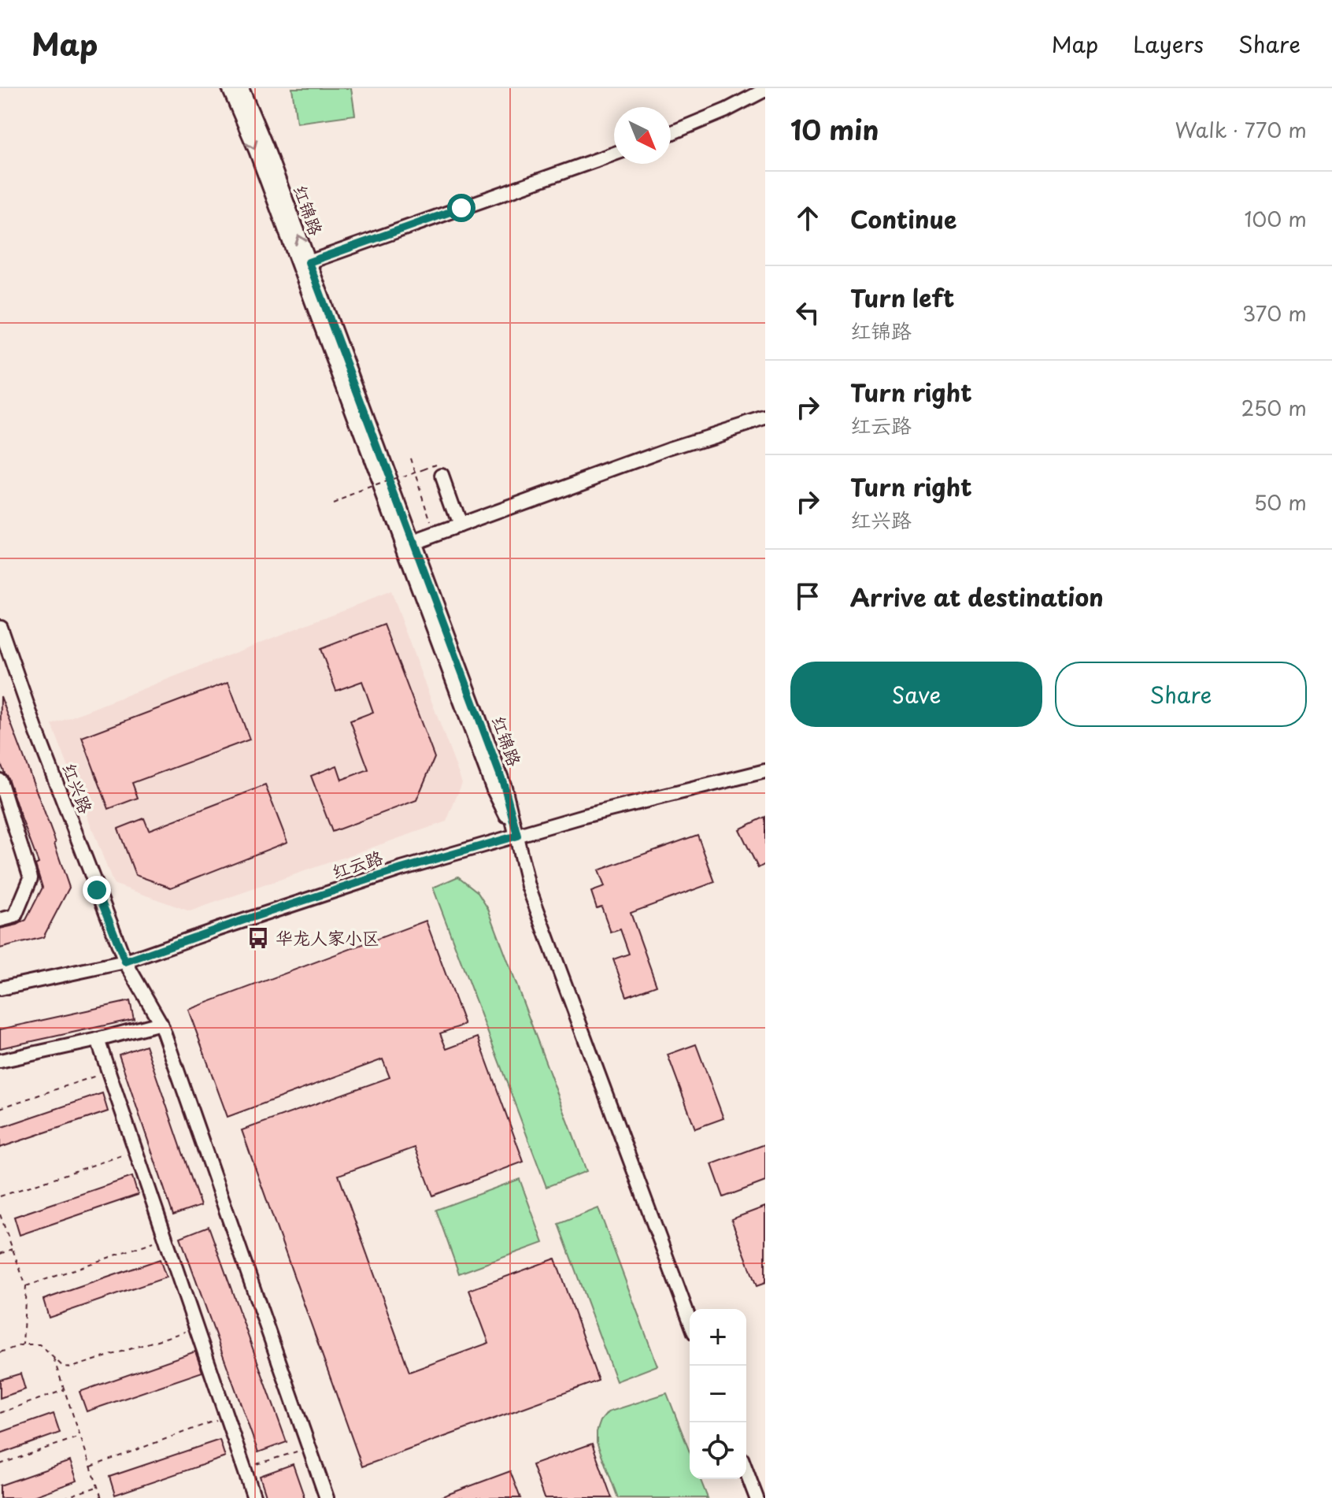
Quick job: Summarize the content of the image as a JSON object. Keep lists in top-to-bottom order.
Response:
{
  "streets": {
    "street": ["红锦路", "红兴路", "红云路"]
  },
  "crossings": [
    ["红锦路", "红云路"],
    ["红兴路", "红云路"]
  ],
  "places": {
    "bus stop": ["华龙人家小区"]
  },
  "north": "bottom right",
  "page": {
    "header": "Map",
    "nav": ["Map", "Layers", "Share"],
    "heading": ["10 min", "Walk · 770 m"],
    "list": [
      ["Continue", "100 m"],
      ["Turn left", "红锦路", "370 m"],
      ["Turn right", "红云路", "250 m"],
      ["Turn right", "红兴路", "50 m"],
      "Arrive at destination"
    ],
    "buttons": ["Save", "Share"],
    "map_buttons": ["+", "−"]
  }
}
